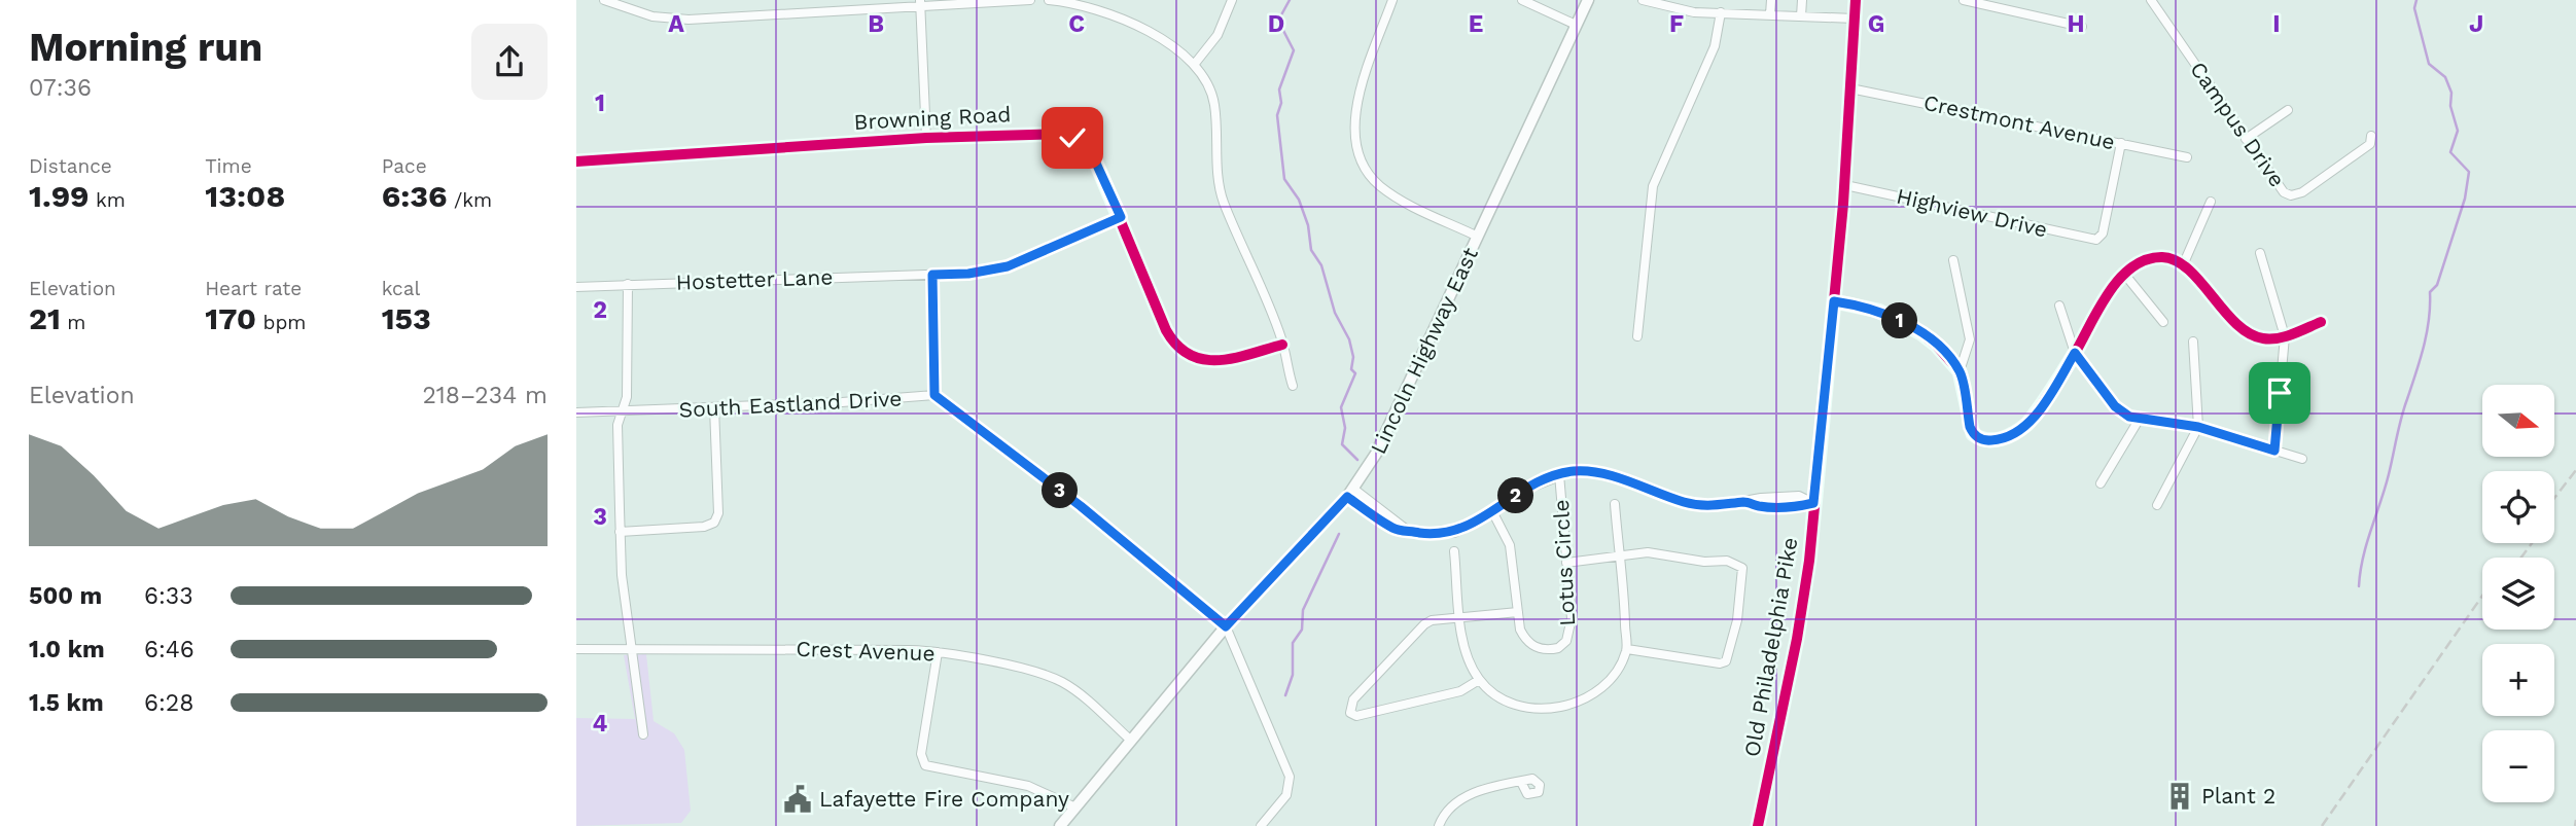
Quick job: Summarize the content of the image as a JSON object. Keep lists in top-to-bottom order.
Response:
{
  "streets": {
    "main road": ["Lincoln Highway East", "Old Philadelphia Pike"],
    "street": [
      "Browning Road",
      "Crestmont Avenue",
      "Campus Drive",
      "Highview Drive",
      "Hostetter Lane",
      "South Eastland Drive",
      "Lotus Circle",
      "Crest Avenue"
    ]
  },
  "crossings": [
    ["Browning Road", "Hostetter Lane"],
    ["Crestmont Avenue", "Highview Drive"],
    ["Crestmont Avenue", "Old Philadelphia Pike"],
    ["Highview Drive", "Old Philadelphia Pike"],
    ["Lincoln Highway East", "Crest Avenue"]
  ],
  "places": {
    "building": ["Plant 2"],
    "public building": ["Lafayette Fire Company"]
  },
  "north": "right",
  "page": {
    "heading": ["Morning run", "07:36"],
    "stats": [
      ["Distance", "1.99 km"],
      ["Time", "13:08"],
      ["Pace", "6:36 /km"],
      ["Elevation", "21 m"],
      ["Heart rate", "170 bpm"],
      ["kcal", "153"]
    ],
    "pins": ["1", "3", "2"],
    "chart": ["Elevation", "218–234 m"],
    "map_buttons": ["+", "−"],
    "list": [
      {
        "name": "500 m",
        "note": "6:33"
      },
      {
        "name": "1.0 km",
        "note": "6:46"
      },
      {
        "name": "1.5 km",
        "note": "6:28"
      }
    ]
  },
  "grid": {
    "columns": [
      "A",
      "B",
      "C",
      "D",
      "E",
      "F",
      "G",
      "H",
      "I",
      "J"
    ],
    "rows": [
      "1",
      "2",
      "3",
      "4"
    ]
  }
}
